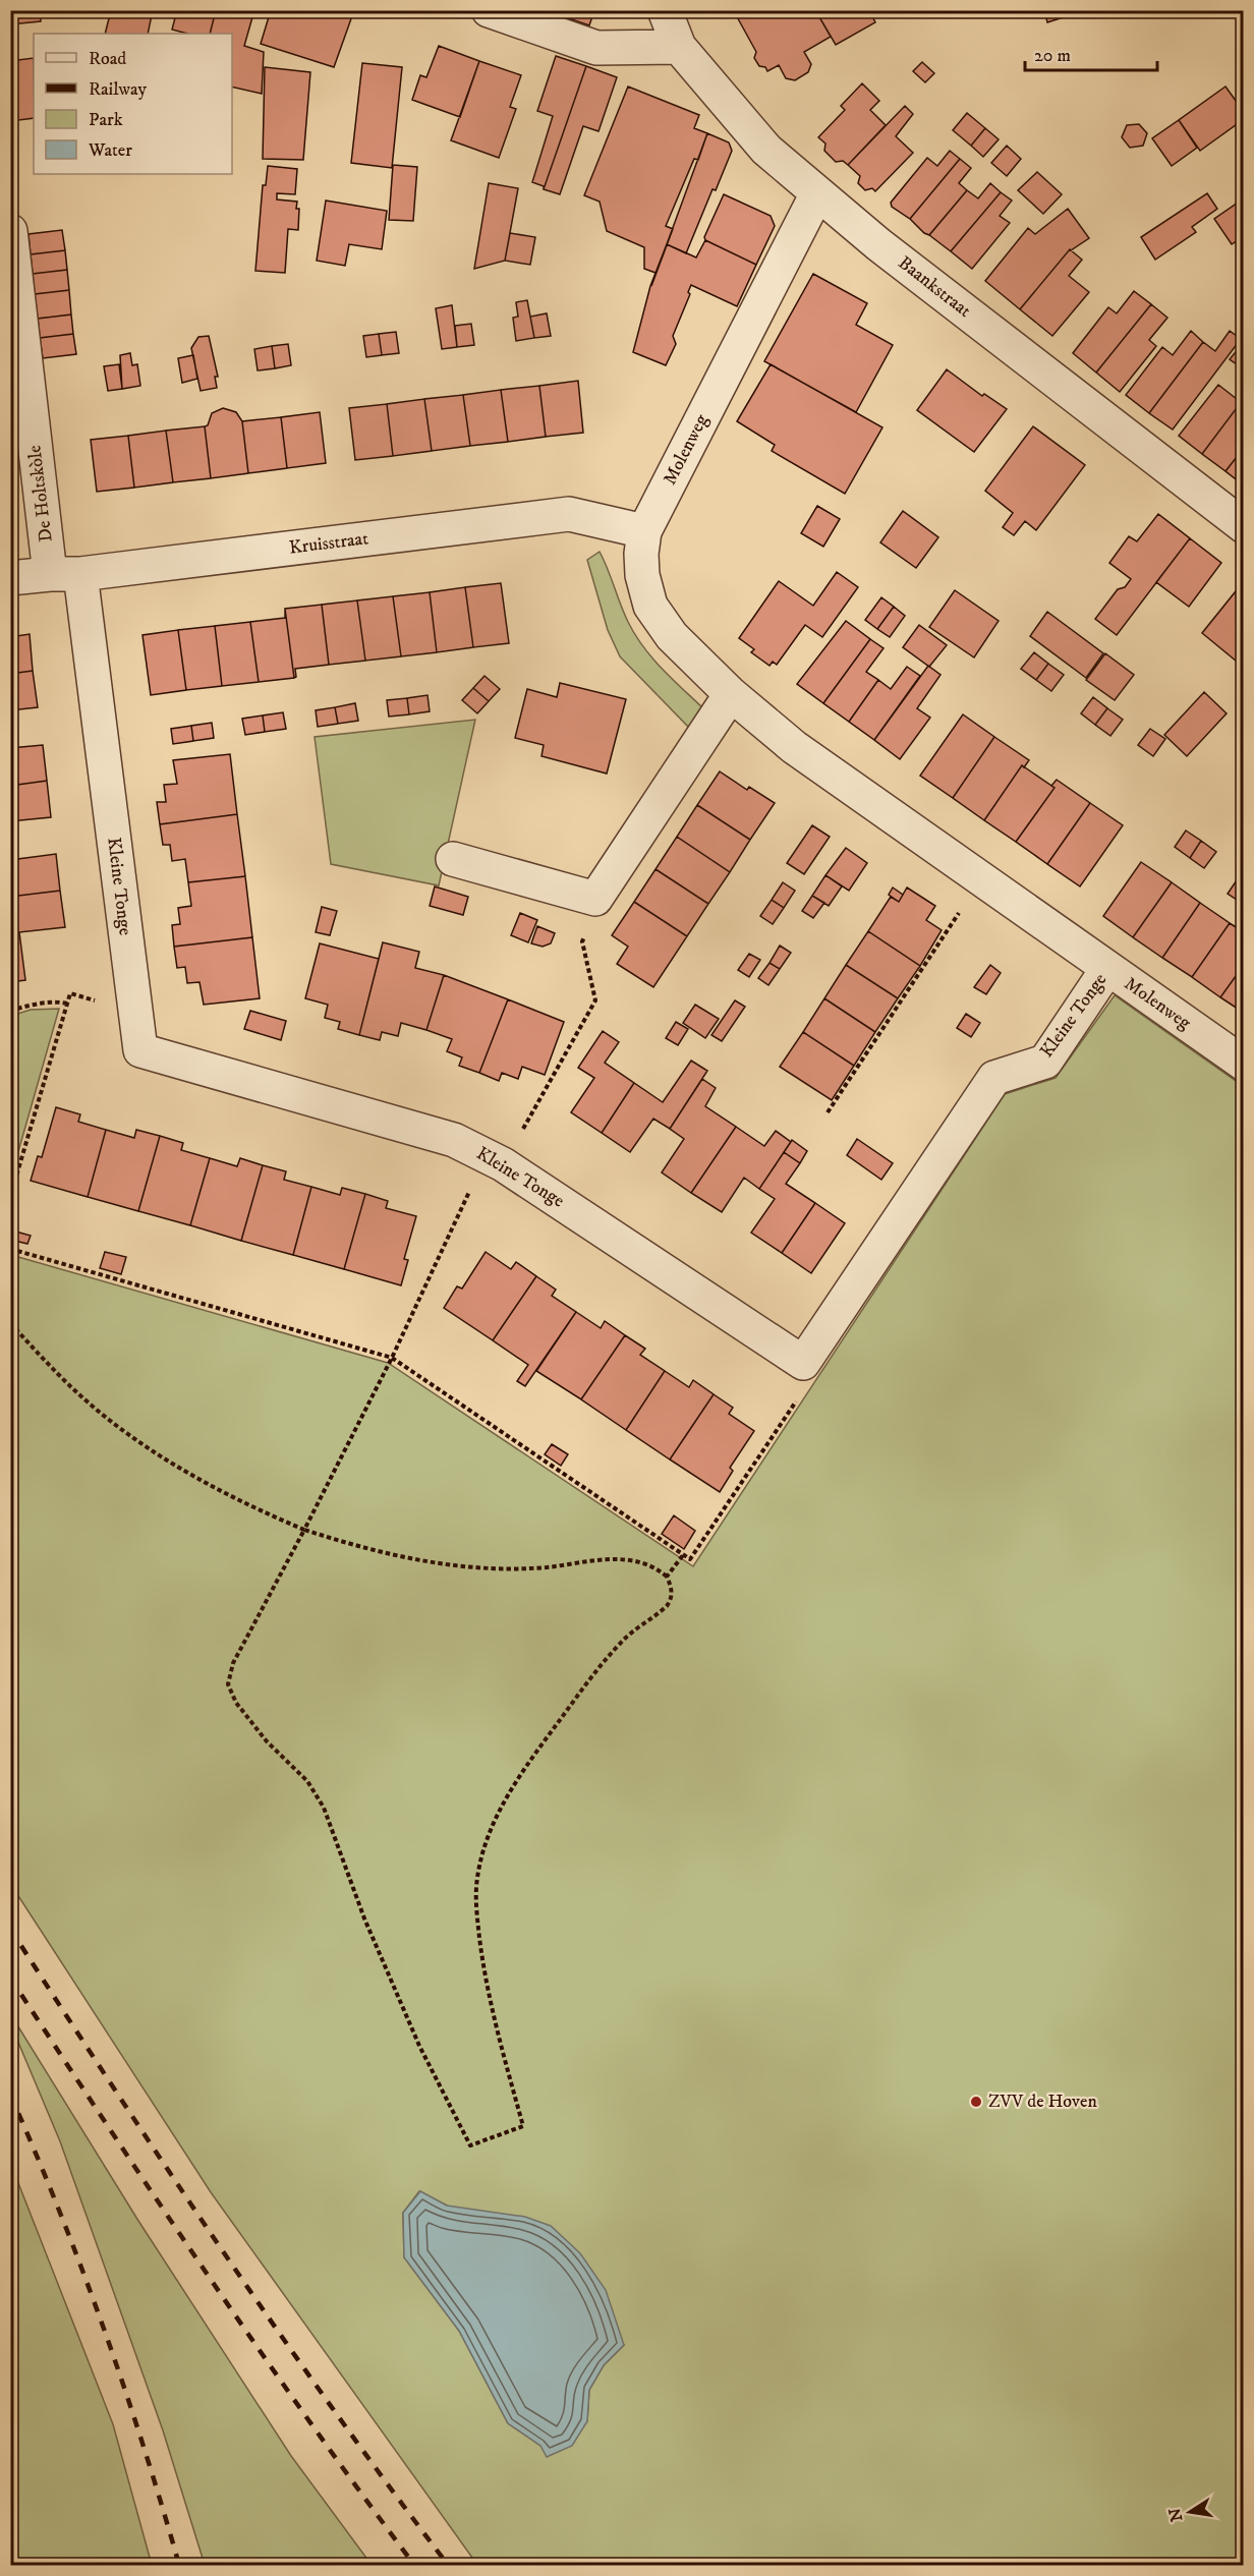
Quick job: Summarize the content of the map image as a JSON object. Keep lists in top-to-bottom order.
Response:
{
  "streets": {
    "street": [
      "Baankstraat",
      "Molenweg",
      "De Holtskòle",
      "Kruisstraat",
      "Kleine Tonge"
    ]
  },
  "crossings": [
    ["Baankstraat", "Molenweg"],
    ["Molenweg", "Kruisstraat"],
    ["Molenweg", "Kleine Tonge"],
    ["De Holtskòle", "Kruisstraat"],
    ["De Holtskòle", "Kleine Tonge"],
    ["Kruisstraat", "Kleine Tonge"]
  ],
  "places": ["ZVV de Hoven"],
  "legend": [
    "Road",
    "Railway",
    "Park",
    "Water"
  ],
  "scale_bar": "20 m",
  "north": "left"
}
